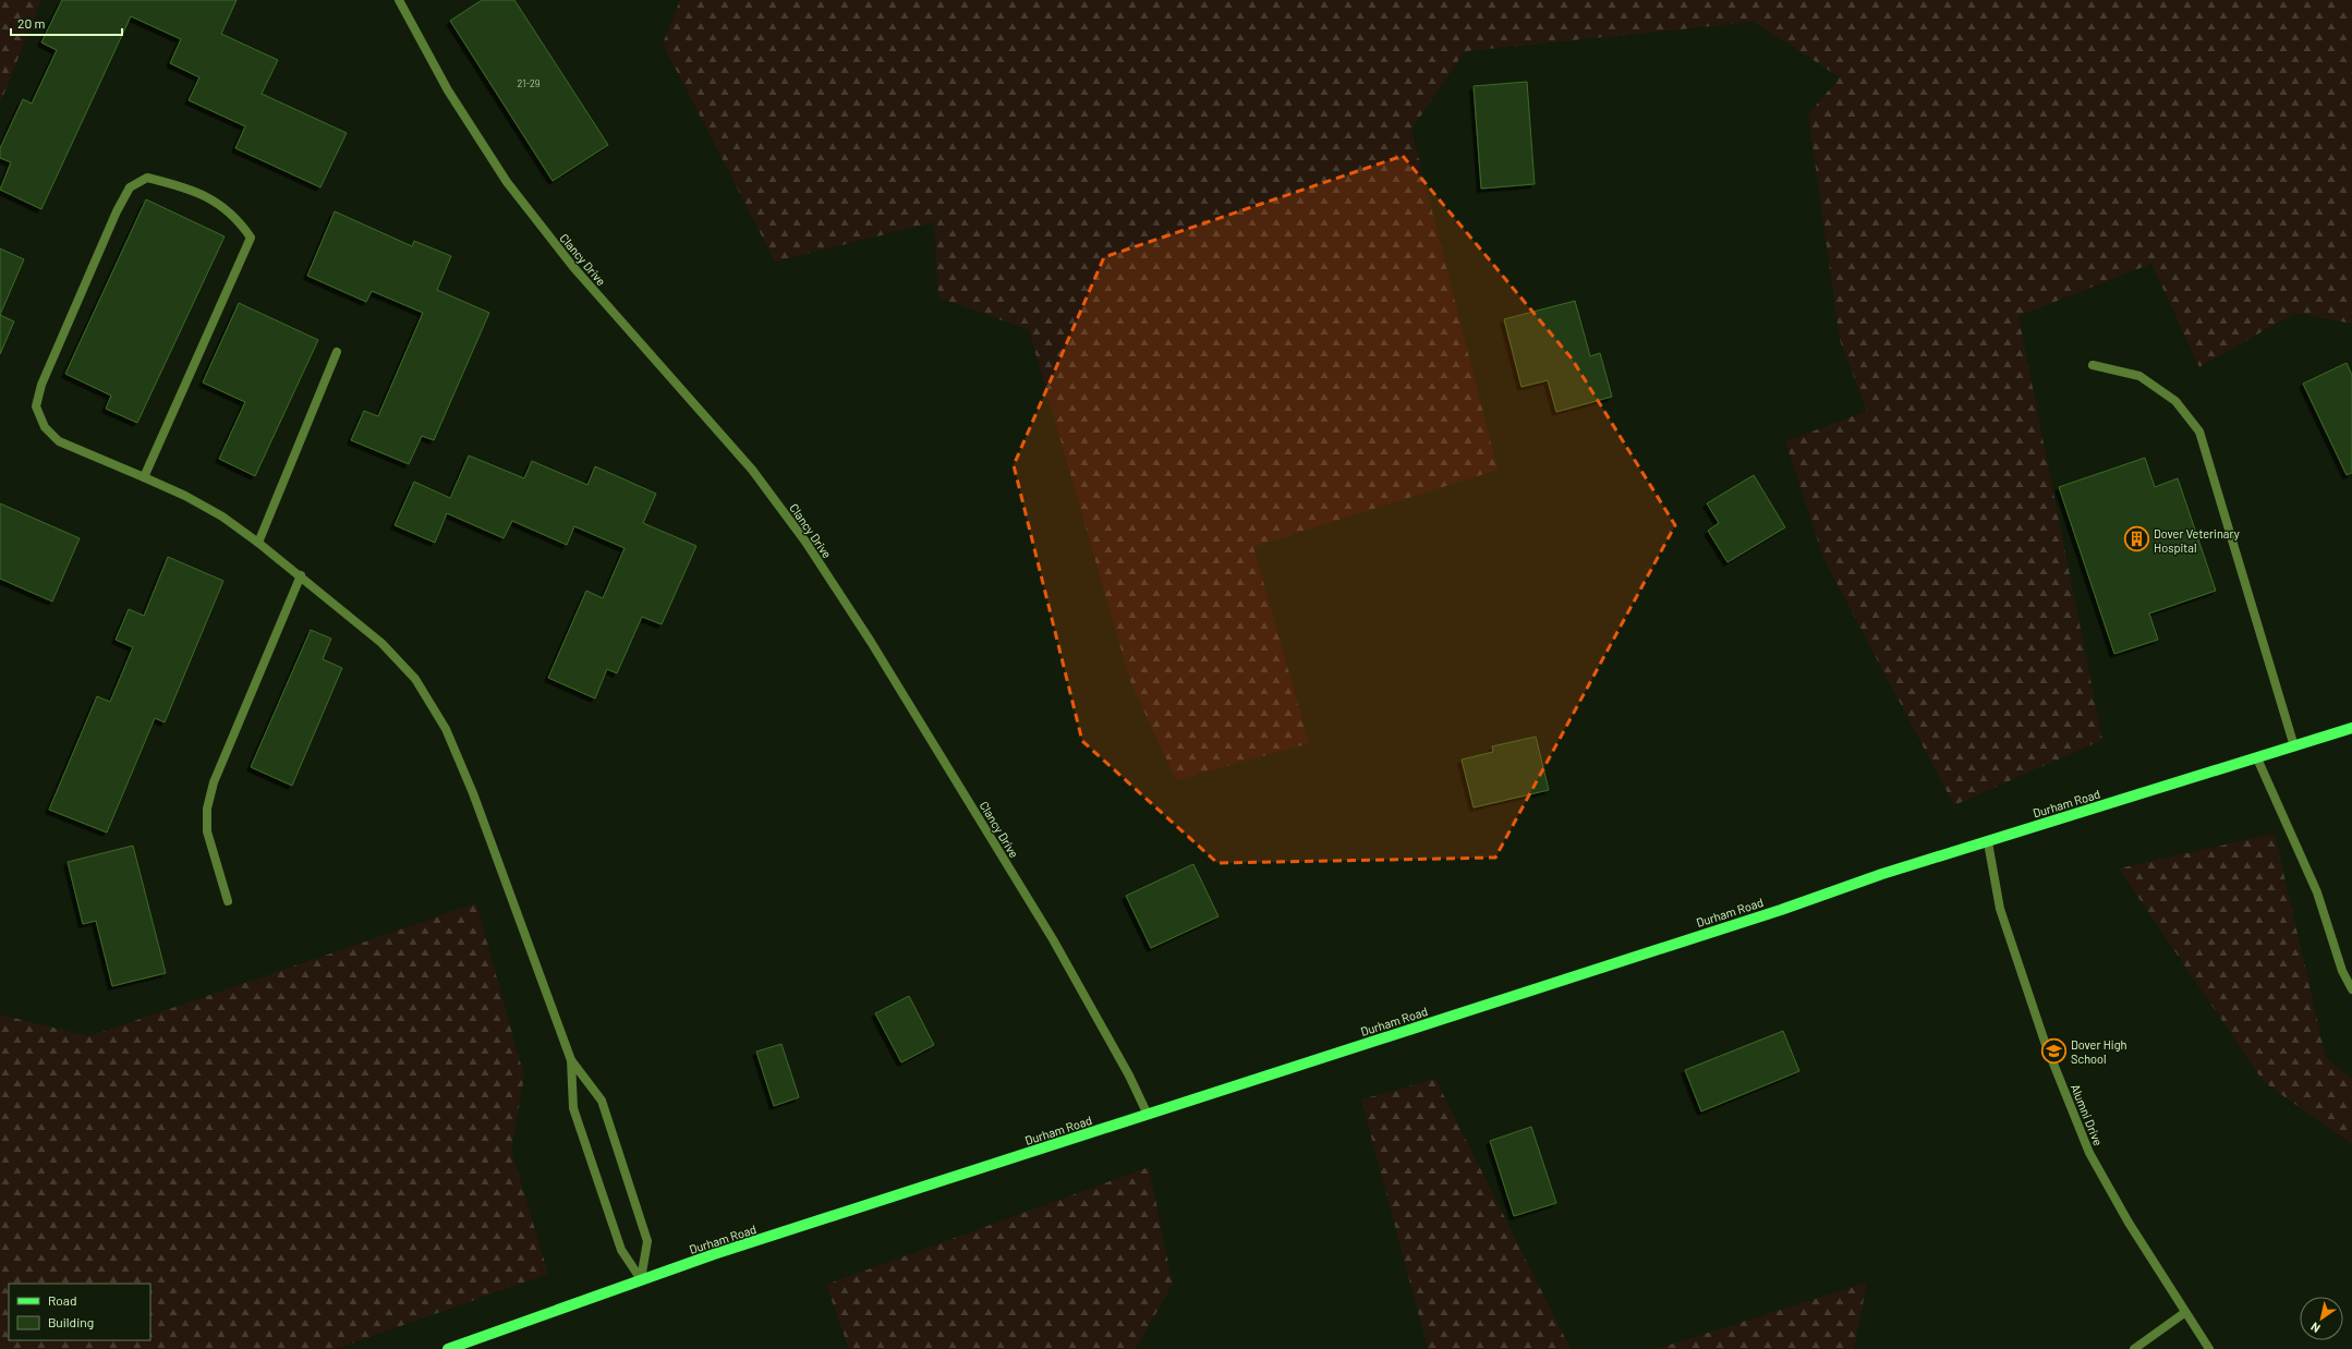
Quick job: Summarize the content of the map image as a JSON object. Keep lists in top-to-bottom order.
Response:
{
  "streets": {
    "main road": ["Durham Road"],
    "street": ["Clancy Drive", "Alumni Drive"]
  },
  "crossings": [
    ["Clancy Drive", "Durham Road"],
    ["Durham Road", "Alumni Drive"]
  ],
  "places": {
    "building": ["Dover Veterinary Hospital"],
    "school or university": ["Dover High School"]
  },
  "house_numbers": ["21-29"],
  "legend": ["Road", "Building"],
  "scale_bar": "20 m",
  "north": "bottom left"
}
